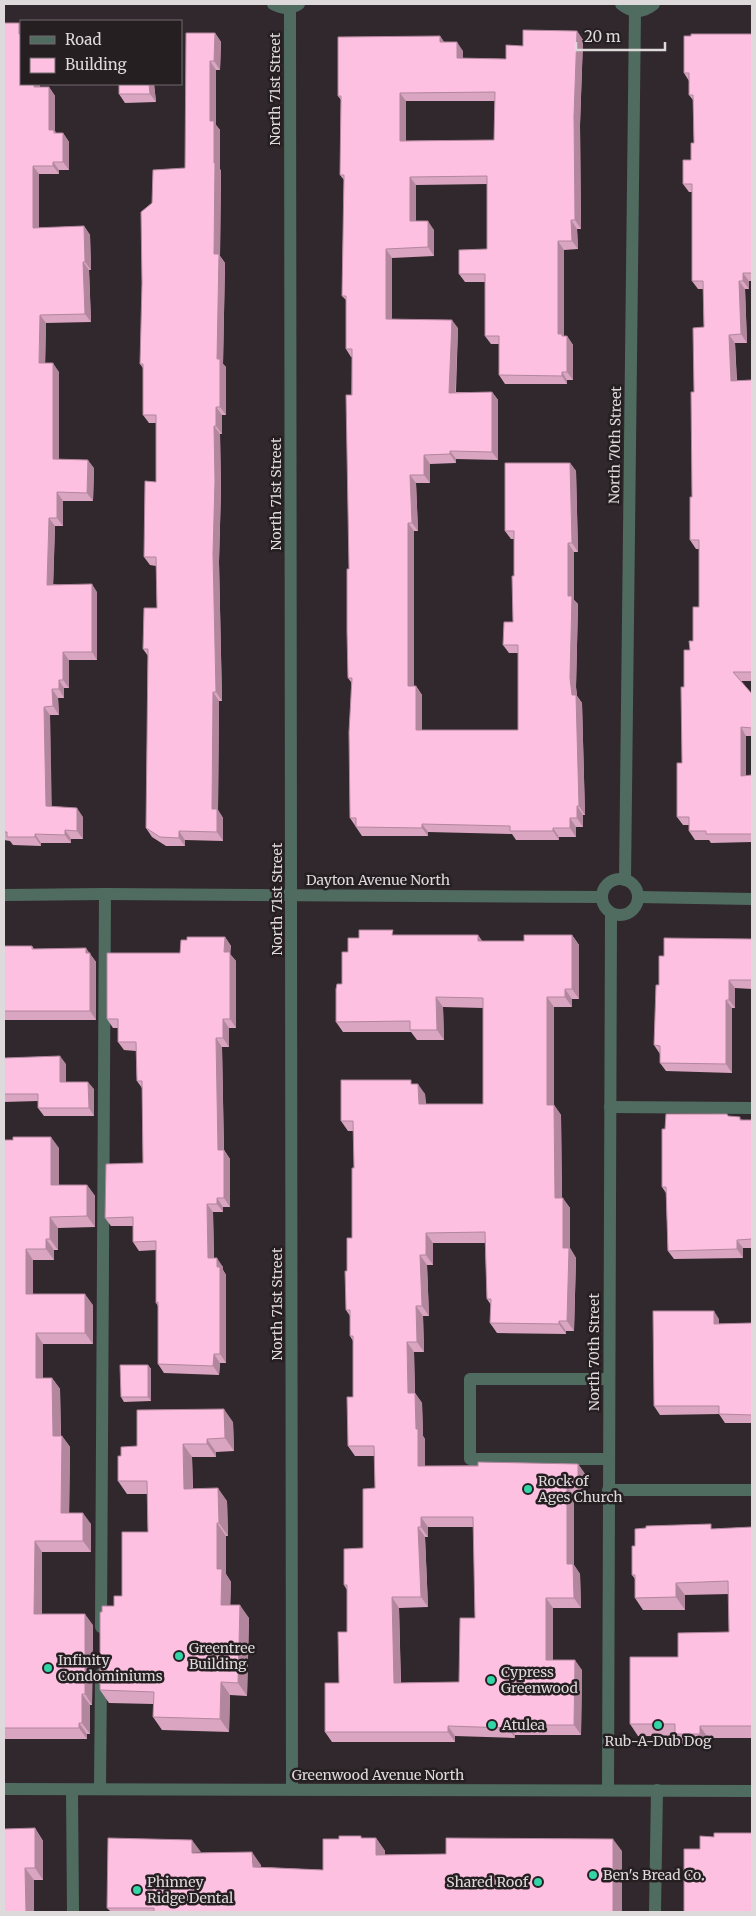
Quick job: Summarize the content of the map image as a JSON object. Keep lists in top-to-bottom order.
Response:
{
  "streets": {
    "street": [
      "North 71st Street",
      "North 70th Street",
      "Dayton Avenue North",
      "Greenwood Avenue North"
    ]
  },
  "crossings": [
    ["North 71st Street", "Dayton Avenue North"],
    ["North 71st Street", "Greenwood Avenue North"],
    ["North 70th Street", "Dayton Avenue North"],
    ["North 70th Street", "Greenwood Avenue North"]
  ],
  "places": [
    "Rock of Ages Church",
    "Greentree Building",
    "Infinity Condominiums",
    "Cypress Greenwood",
    "Atulea",
    "Rub-A-Dub Dog",
    "Ben's Bread Co.",
    "Shared Roof",
    "Phinney Ridge Dental"
  ],
  "legend": ["Road", "Building"],
  "scale_bar": "20 m"
}
